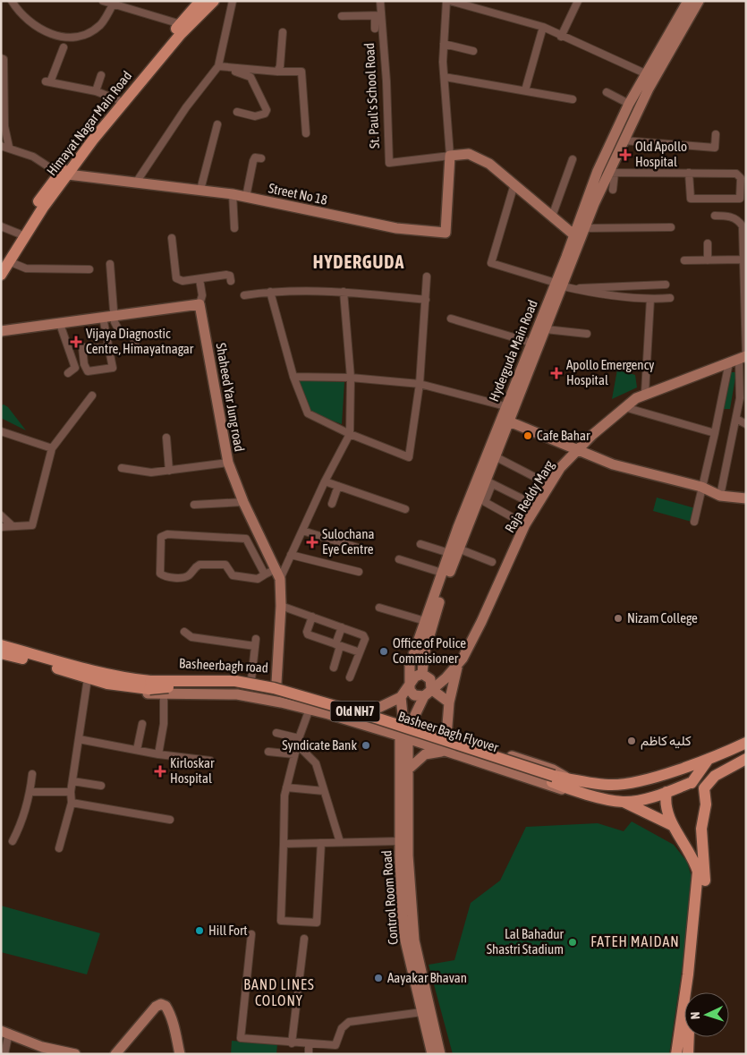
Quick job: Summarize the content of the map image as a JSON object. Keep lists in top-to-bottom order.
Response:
{
  "streets": {
    "main road": [
      "St. Paul's School Road",
      "Himayat Nagar Main Road",
      "Street No 18",
      "Hyderguda Main Road",
      "Shaheed Yar Jung road",
      "Raja Reddy Marg",
      "Basheerbagh road",
      "Old NH7",
      "Basheer Bagh Flyover",
      "Control Room Road"
    ]
  },
  "crossings": [
    ["St. Paul's School Road", "Street No 18"],
    ["St. Paul's School Road", "Hyderguda Main Road"],
    ["Himayat Nagar Main Road", "Street No 18"],
    ["Hyderguda Main Road", "Raja Reddy Marg"],
    ["Shaheed Yar Jung road", "Basheerbagh road"],
    ["Raja Reddy Marg", "Basheerbagh road"],
    ["Basheerbagh road", "Old NH7"],
    ["Basheerbagh road", "Basheer Bagh Flyover"],
    ["Old NH7", "Basheer Bagh Flyover"]
  ],
  "districts": ["HYDERGUDA", "FATEH MAIDAN", "BAND LINES COLONY"],
  "places": {
    "health": [
      "Old Apollo Hospital",
      "Vijaya Diagnostic Centre, Himayatnagar",
      "Apollo Emergency Hospital",
      "Sulochana Eye Centre",
      "Kirloskar Hospital"
    ],
    "other": [
      "Cafe Bahar",
      "Nizam College",
      "Office of Police Commisioner",
      "كليه كاظم",
      "Syndicate Bank",
      "Hill Fort",
      "Lal Bahadur Shastri Stadium",
      "Aayakar Bhavan"
    ]
  },
  "north": "left"
}
